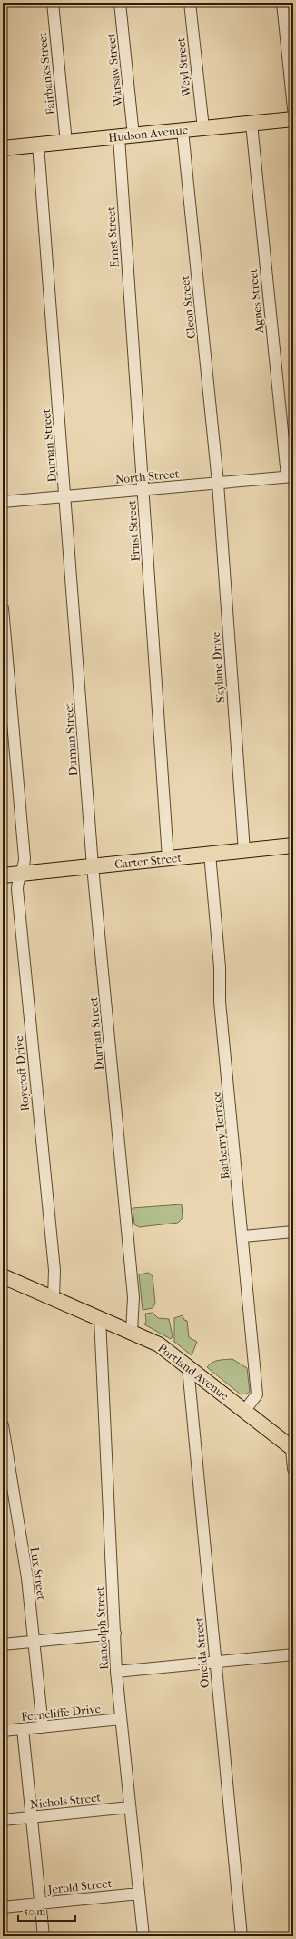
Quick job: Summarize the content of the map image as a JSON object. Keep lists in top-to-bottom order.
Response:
{
  "streets": {
    "main road": ["Hudson Avenue", "Carter Street", "Portland Avenue"],
    "street": [
      "Weyl Street",
      "Warsaw Street",
      "Fairbanks Street",
      "Ernst Street",
      "Agnes Street",
      "Cleon Street",
      "Durnan Street",
      "North Street",
      "Skylane Drive",
      "Roycroft Drive",
      "Barberry Terrace",
      "Lux Street",
      "Randolph Street",
      "Oneida Street",
      "Ferncliffe Drive",
      "Nichols Street",
      "Jerold Street"
    ]
  },
  "crossings": [
    ["Weyl Street", "Hudson Avenue"],
    ["Warsaw Street", "Hudson Avenue"],
    ["Fairbanks Street", "Hudson Avenue"],
    ["Hudson Avenue", "Ernst Street"],
    ["Hudson Avenue", "Agnes Street"],
    ["Hudson Avenue", "Cleon Street"],
    ["Hudson Avenue", "Durnan Street"],
    ["Ernst Street", "North Street"],
    ["Ernst Street", "Carter Street"],
    ["Agnes Street", "North Street"],
    ["Cleon Street", "North Street"],
    ["Cleon Street", "Skylane Drive"],
    ["Durnan Street", "North Street"],
    ["Durnan Street", "Carter Street"],
    ["Durnan Street", "Portland Avenue"],
    ["North Street", "Skylane Drive"],
    ["Skylane Drive", "Carter Street"],
    ["Carter Street", "Roycroft Drive"],
    ["Carter Street", "Barberry Terrace"],
    ["Roycroft Drive", "Portland Avenue"],
    ["Barberry Terrace", "Portland Avenue"],
    ["Portland Avenue", "Randolph Street"],
    ["Portland Avenue", "Oneida Street"],
    ["Lux Street", "Ferncliffe Drive"],
    ["Randolph Street", "Ferncliffe Drive"],
    ["Randolph Street", "Nichols Street"],
    ["Randolph Street", "Jerold Street"]
  ],
  "scale_bar": "50 m"
}
